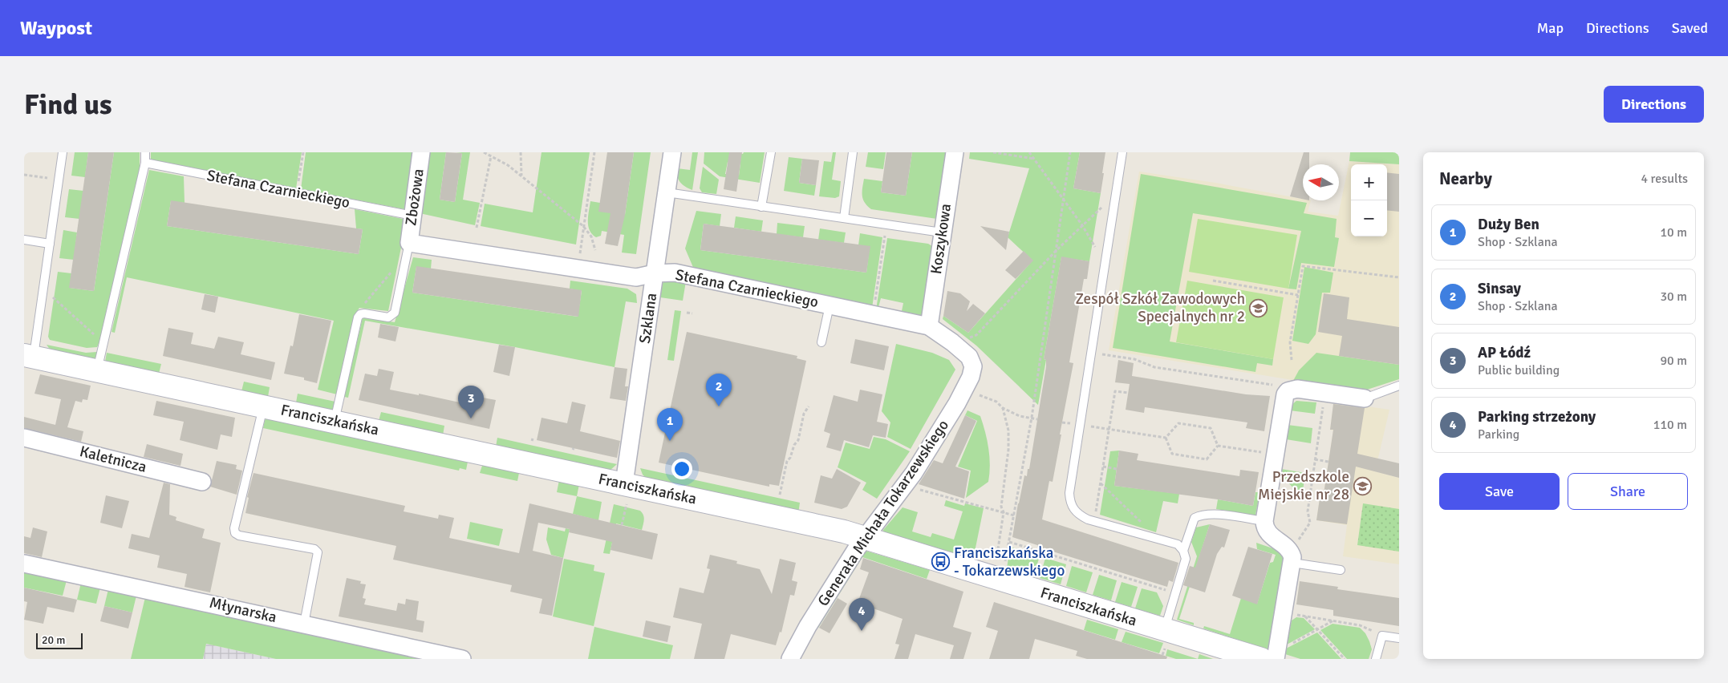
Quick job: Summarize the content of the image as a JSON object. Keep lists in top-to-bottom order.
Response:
{
  "streets": {
    "street": [
      "Stefana Czarnieckiego",
      "Zbożowa",
      "Koszykowa",
      "Szklana",
      "Franciszkańska",
      "Kaletnicza",
      "Generała Michała Tokarzewskiego",
      "Młynarska"
    ]
  },
  "crossings": [
    ["Stefana Czarnieckiego", "Zbożowa"],
    ["Stefana Czarnieckiego", "Koszykowa"],
    ["Stefana Czarnieckiego", "Szklana"],
    ["Stefana Czarnieckiego", "Generała Michała Tokarzewskiego"],
    ["Szklana", "Franciszkańska"],
    ["Franciszkańska", "Generała Michała Tokarzewskiego"]
  ],
  "places": {
    "school or university": ["Zespół Szkół Zawodowych Specjalnych nr 2", "Przedszkole Miejskie nr 28"],
    "bus stop": ["Franciszkańska - Tokarzewskiego"]
  },
  "scale_bar": "20 m",
  "north": "left",
  "page": {
    "header": "Waypost",
    "nav": ["Map", "Directions", "Saved"],
    "buttons": [
      "Directions",
      ["Save", "Share"]
    ],
    "title": "Find us",
    "heading": ["Nearby", "4 results"],
    "map_buttons": ["+", "−"],
    "list": [
      {
        "mark": "1",
        "name": "Duży Ben",
        "note": "Shop · Szklana",
        "value": "10 m"
      },
      {
        "mark": "2",
        "name": "Sinsay",
        "note": "Shop · Szklana",
        "value": "30 m"
      },
      {
        "mark": "3",
        "name": "AP Łódź",
        "note": "Public building",
        "value": "90 m"
      },
      {
        "mark": "4",
        "name": "Parking strzeżony",
        "note": "Parking",
        "value": "110 m"
      }
    ],
    "pins": [
      "2",
      "3",
      "1",
      "4"
    ],
    "scale": "20 m"
  }
}
